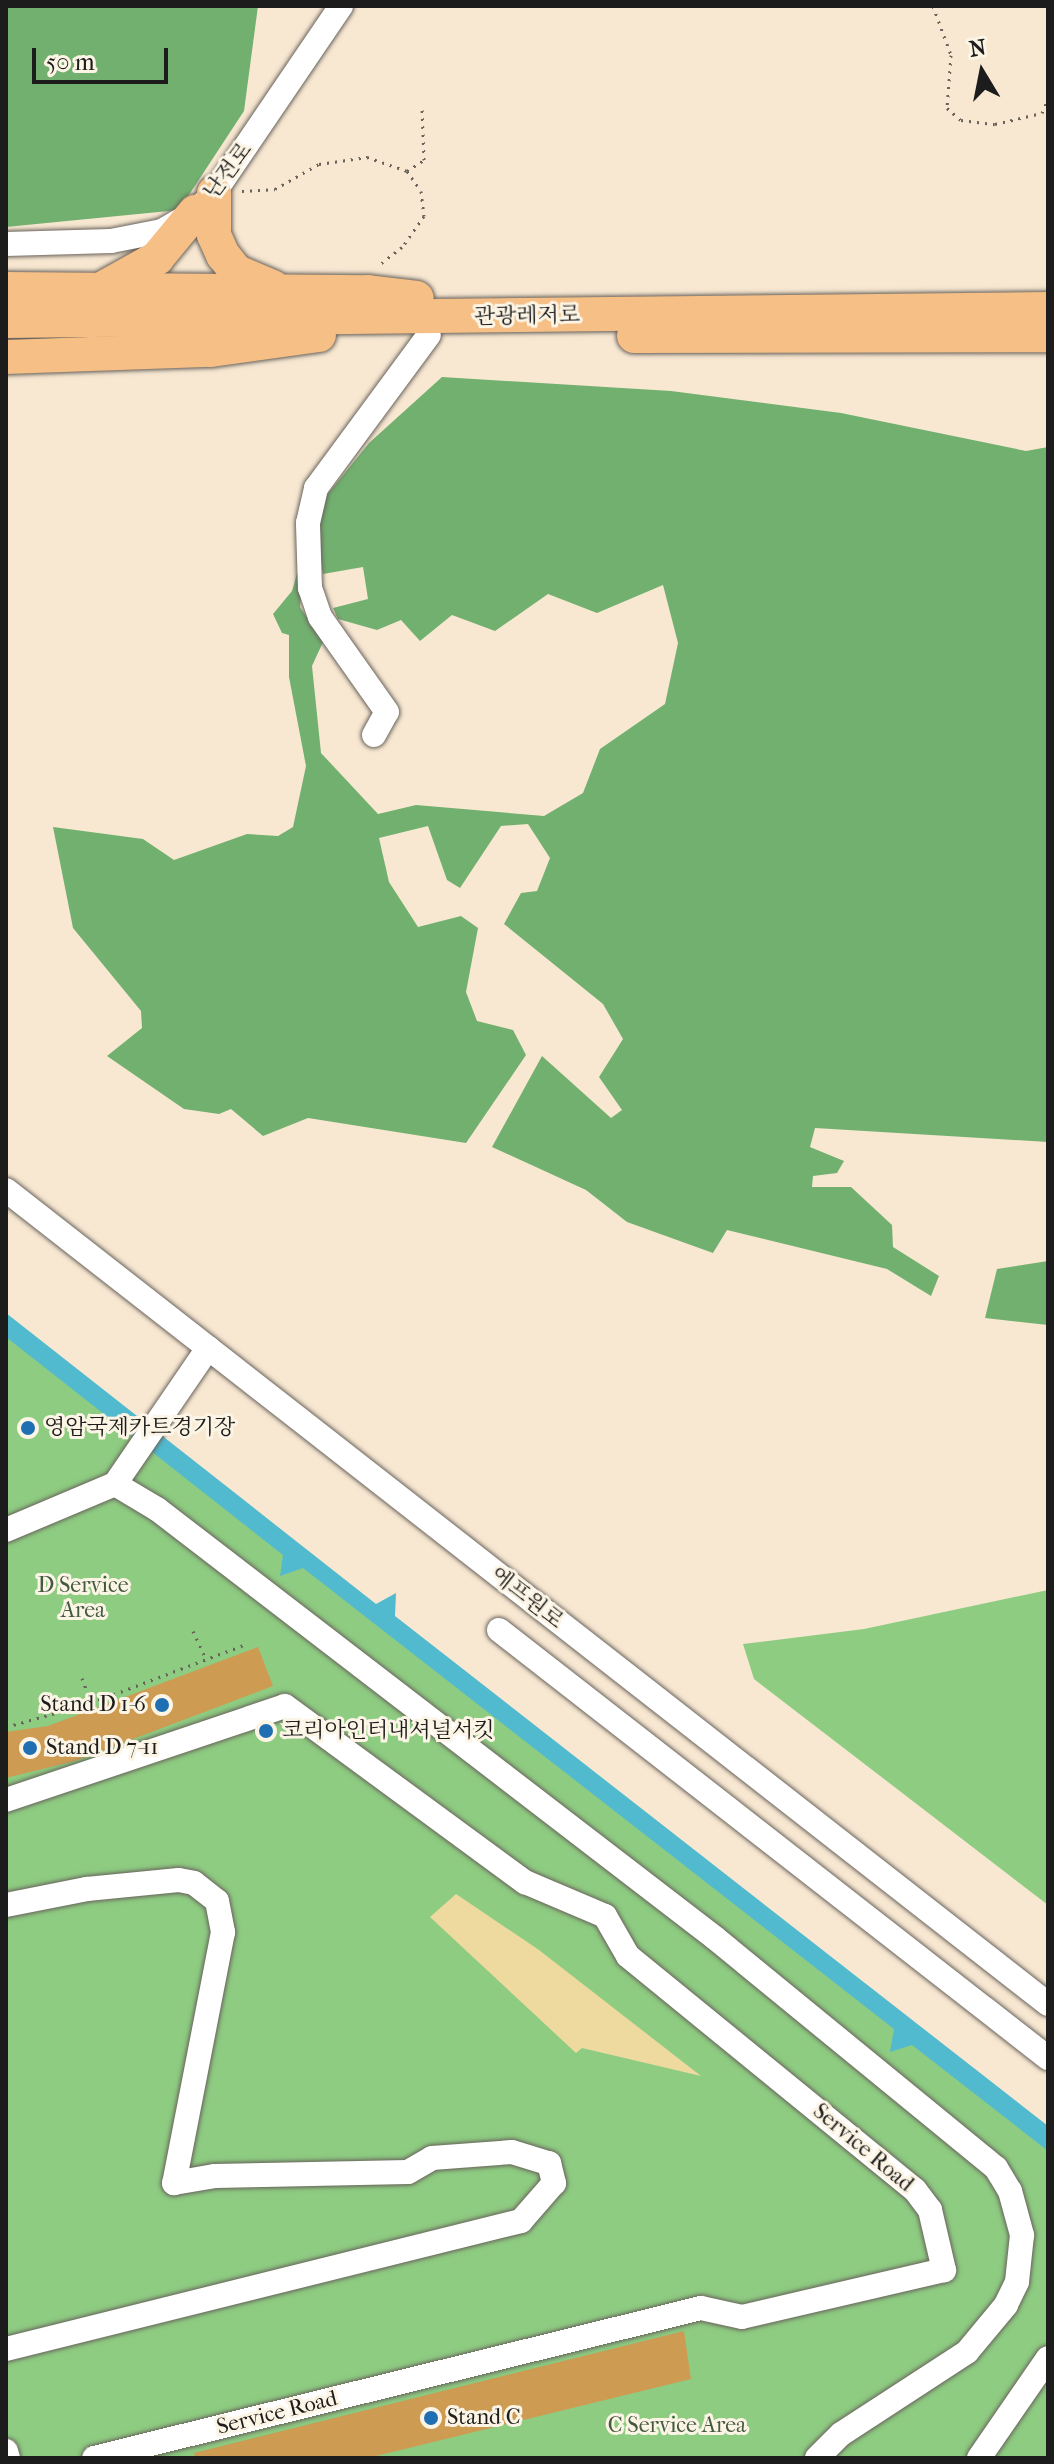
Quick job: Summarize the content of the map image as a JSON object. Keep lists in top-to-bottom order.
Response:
{
  "streets": {
    "highway": ["관광레저로"],
    "street": ["난전로", "에프원로", "Service Road"]
  },
  "parks": ["D Service Area", "C Service Area"],
  "places": [
    "영암국제카트경기장",
    "Stand D 1-6",
    "코리아인터내셔널서킷",
    "Stand D 7-11",
    "Stand C"
  ],
  "scale_bar": "50 m",
  "north": "top"
}
